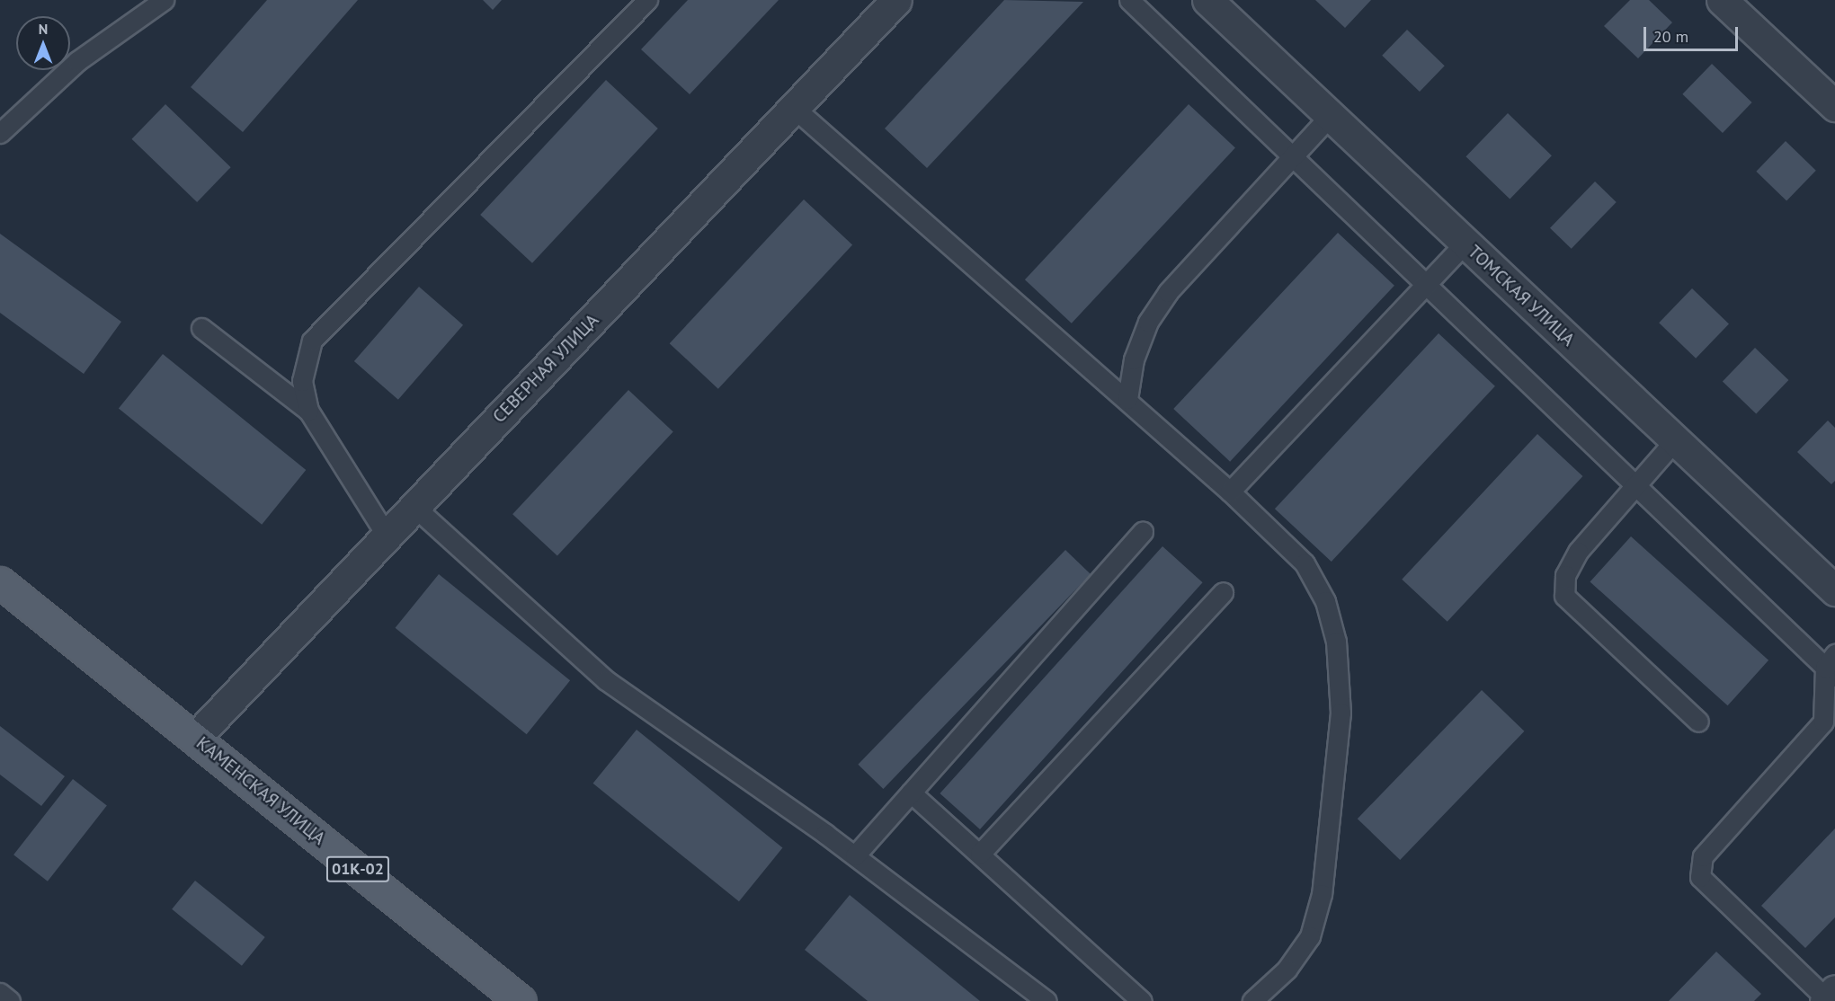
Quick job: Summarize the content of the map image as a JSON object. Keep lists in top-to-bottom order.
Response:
{
  "streets": {
    "main road": ["КАМЕНСКАЯ УЛИЦА", "01К-02"],
    "street": ["ТОМСКАЯ УЛИЦА", "СЕВЕРНАЯ УЛИЦА"]
  },
  "crossings": [
    ["СЕВЕРНАЯ УЛИЦА", "КАМЕНСКАЯ УЛИЦА"]
  ],
  "scale_bar": "20 m",
  "north": "top"
}
